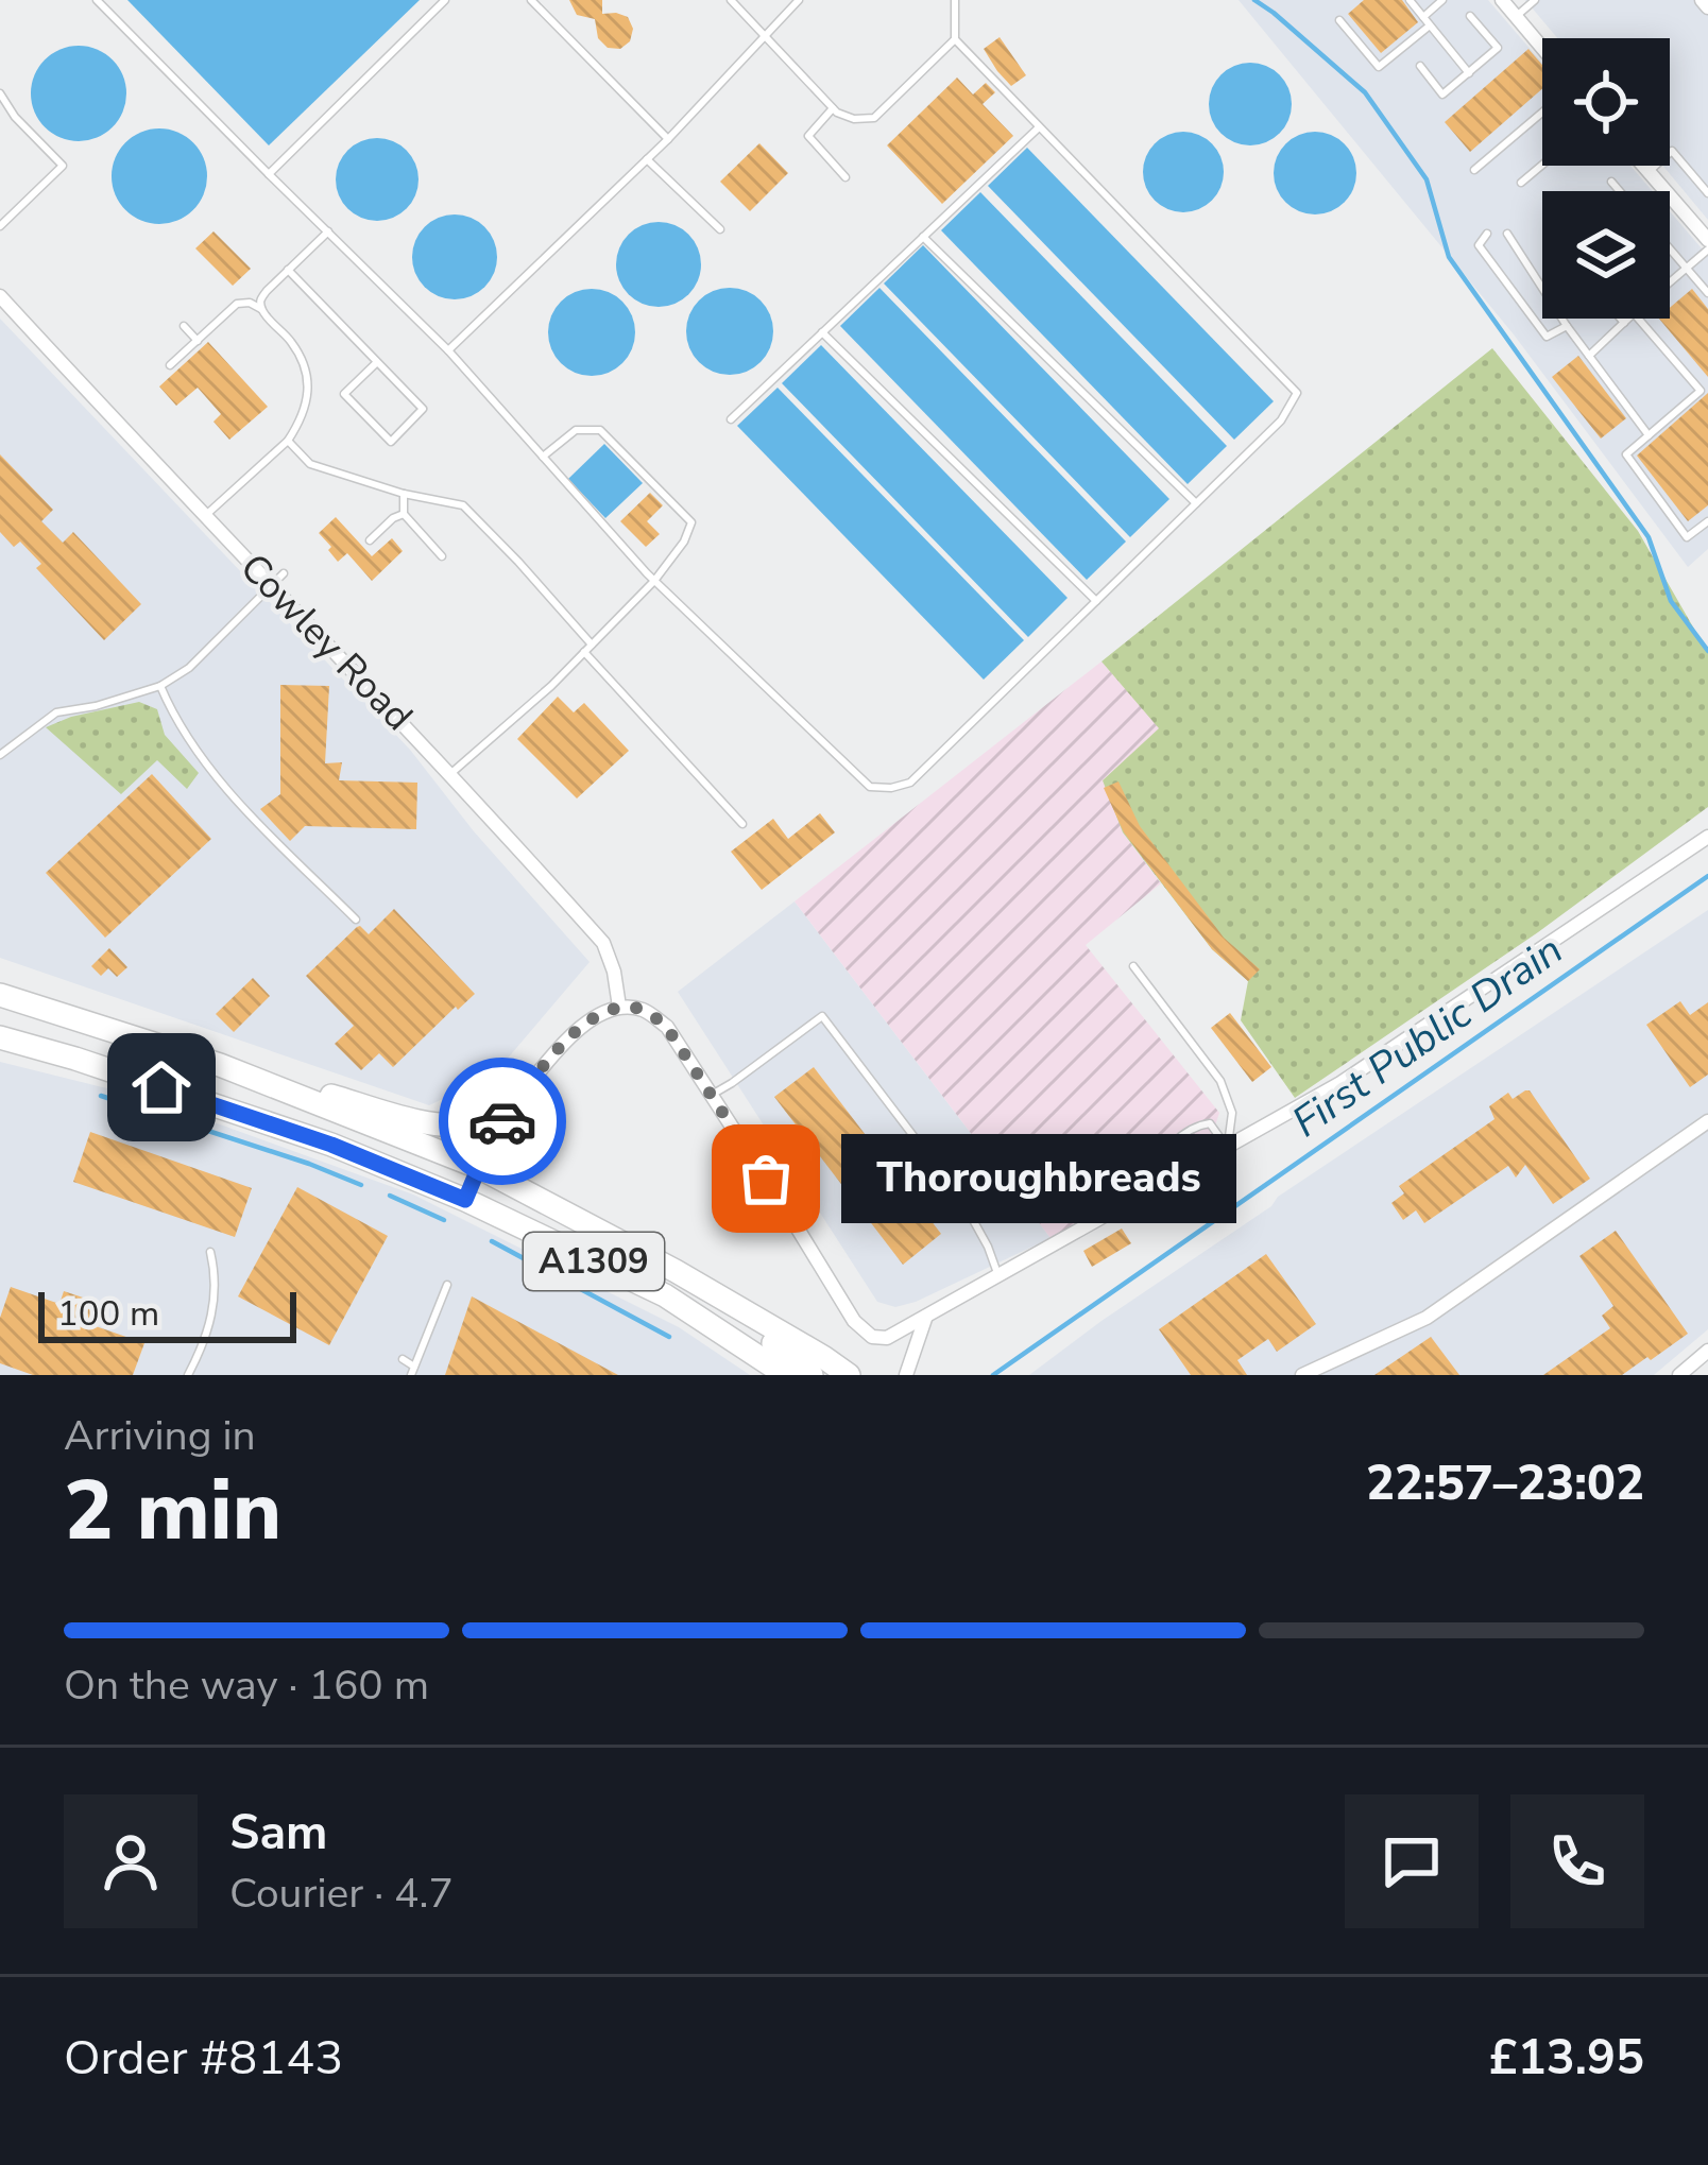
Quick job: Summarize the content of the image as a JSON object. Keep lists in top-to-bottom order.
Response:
{
  "streets": {
    "main road": ["A1309"],
    "street": ["Cowley Road"]
  },
  "water": ["First Public Drain"],
  "places": ["Thoroughbreads"],
  "scale_bar": "100 m",
  "page": {
    "bubble": "Thoroughbreads",
    "scale": "100 m",
    "heading": ["2 min", "Arriving in", "22:57–23:02"],
    "panel": [
      "Sam",
      "Courier · 4.7",
      "Order #8143",
      "£13.95"
    ],
    "bar": "On the way · 160 m"
  }
}
